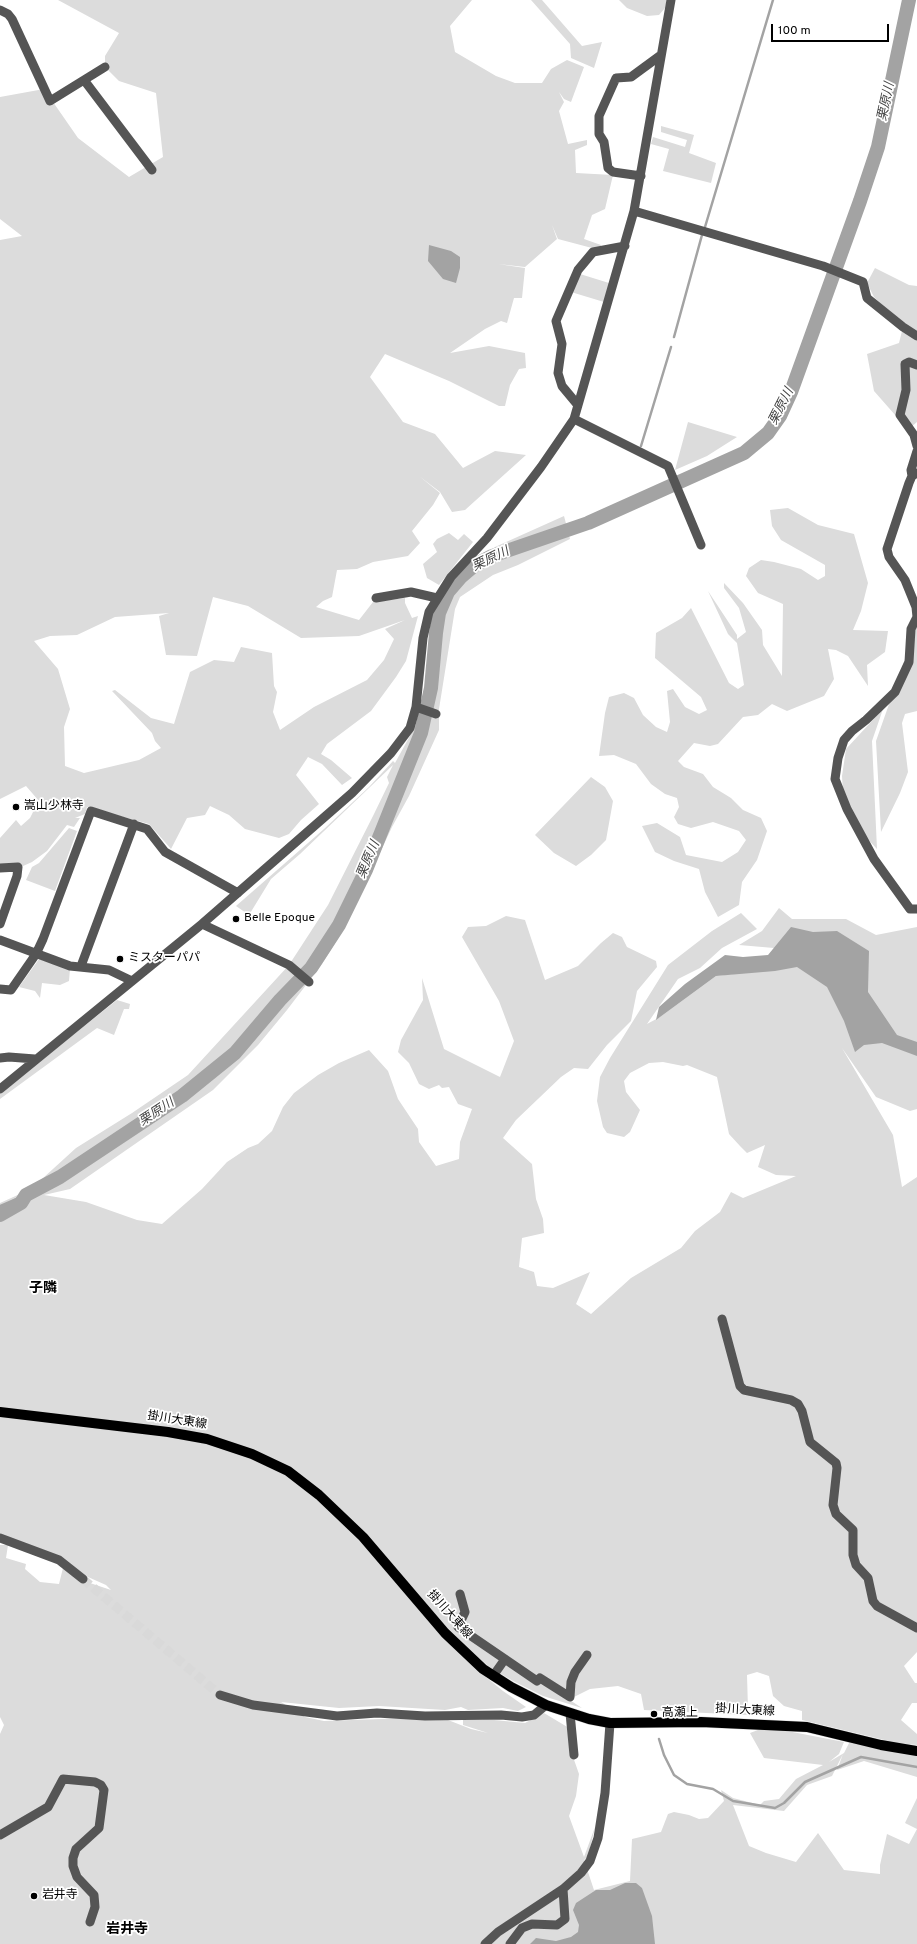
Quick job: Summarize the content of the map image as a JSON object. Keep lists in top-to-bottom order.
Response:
{
  "streets": {
    "main road": ["掛川大東線"]
  },
  "districts": ["子隣", "岩井寺"],
  "water": ["栗原川"],
  "places": [
    "嵩山少林寺",
    "Belle Epoque",
    "ミスターパパ",
    "高瀬上",
    "岩井寺"
  ],
  "scale_bar": "100 m"
}
